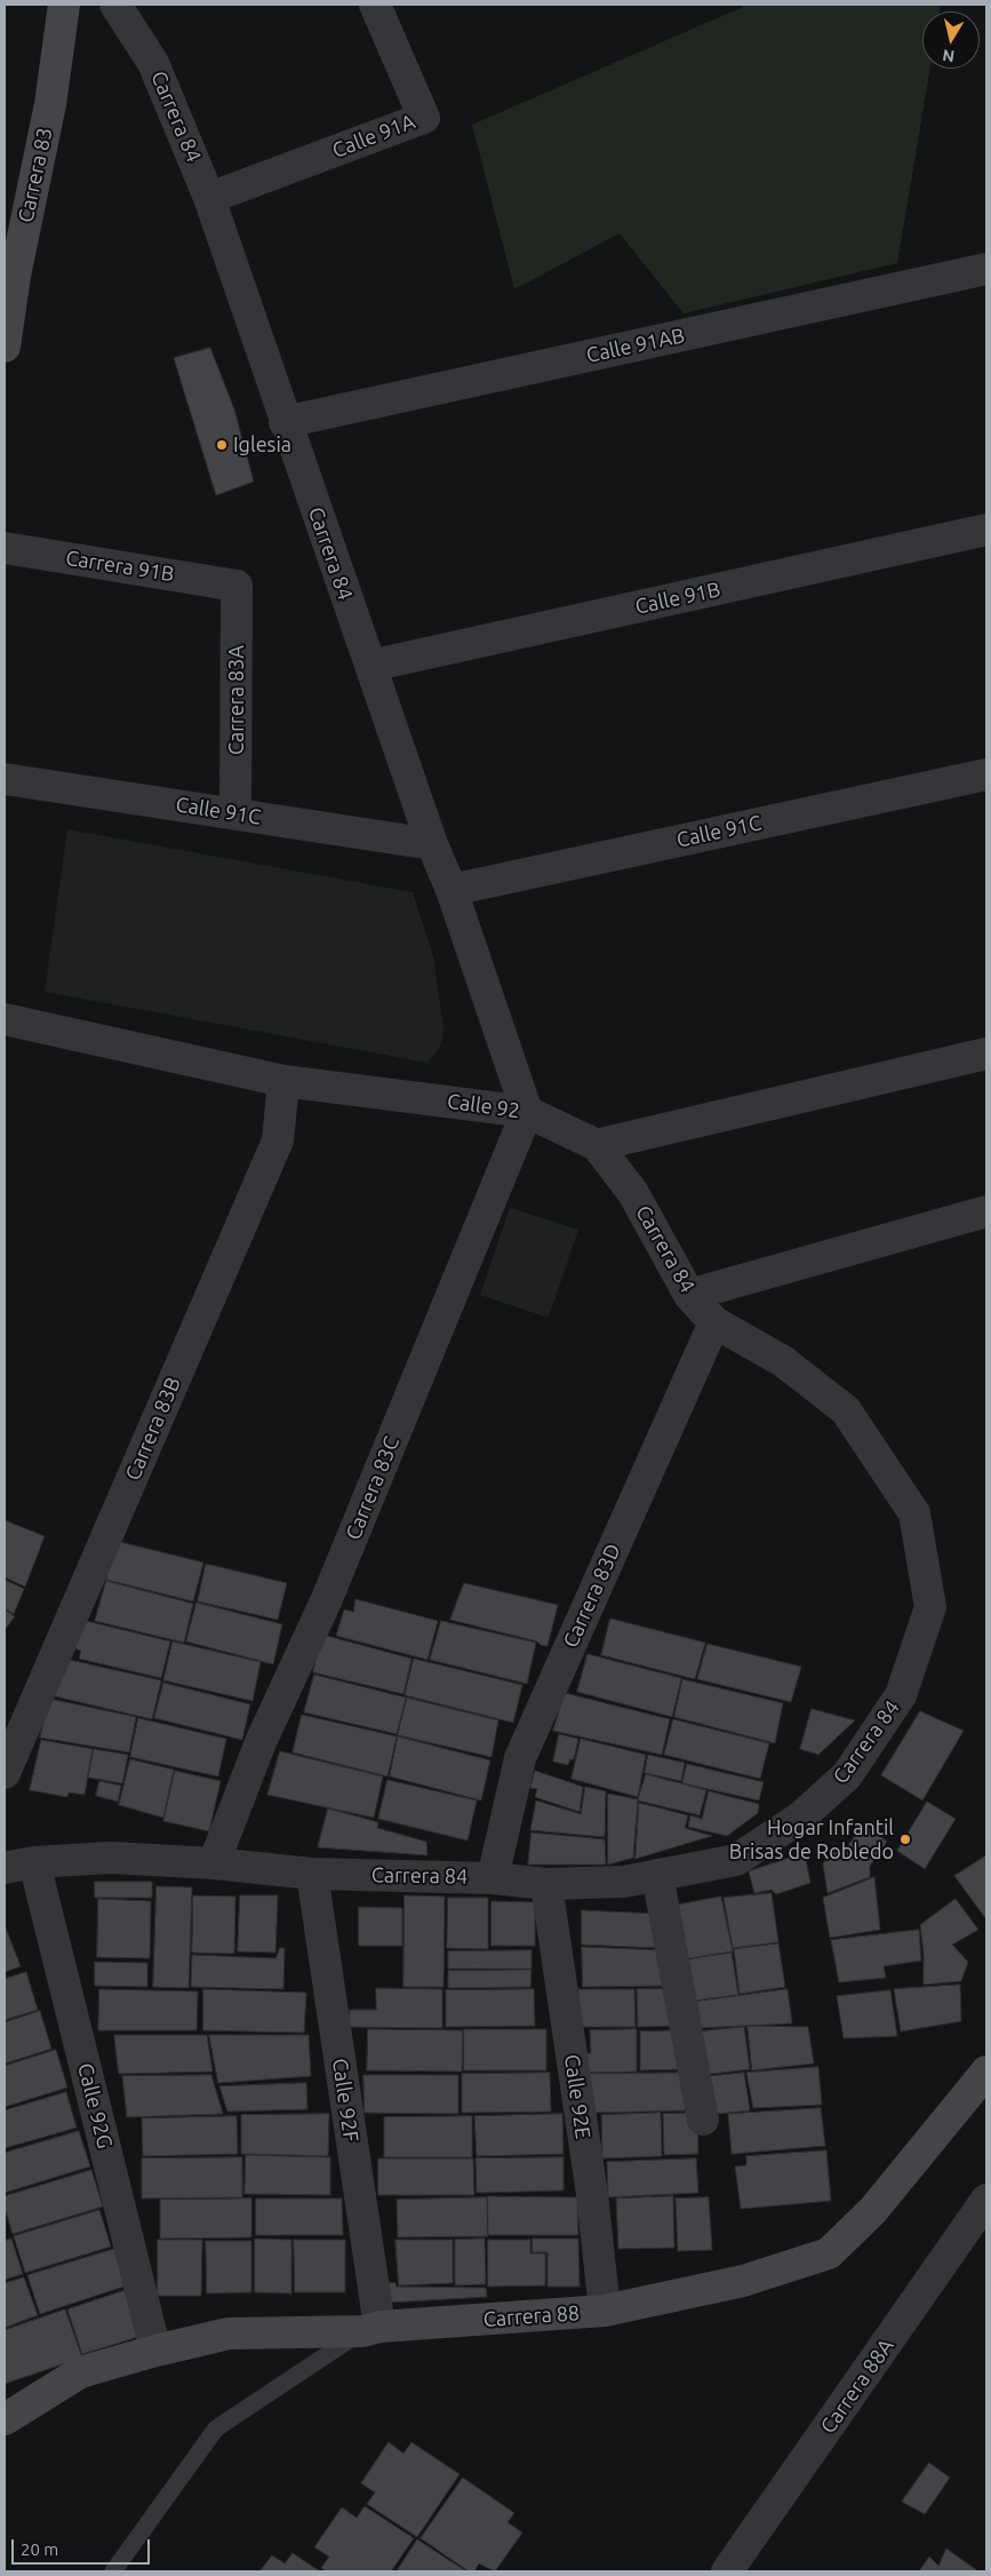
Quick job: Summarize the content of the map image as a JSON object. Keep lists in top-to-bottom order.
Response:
{
  "streets": {
    "street": [
      "Carrera 84",
      "Calle 91A",
      "Carrera 83",
      "Calle 91AB",
      "Carrera 91B",
      "Calle 91B",
      "Carrera 83A",
      "Calle 91C",
      "Calle 92",
      "Carrera 83B",
      "Carrera 83C",
      "Carrera 83D",
      "Calle 92E",
      "Calle 92F",
      "Calle 92G",
      "Carrera 88",
      "Carrera 88A"
    ]
  },
  "crossings": [
    ["Carrera 84", "Calle 91A"],
    ["Carrera 84", "Calle 91AB"],
    ["Carrera 84", "Calle 91B"],
    ["Carrera 84", "Calle 91C"],
    ["Carrera 84", "Calle 92"],
    ["Carrera 84", "Carrera 83C"],
    ["Carrera 84", "Carrera 83D"],
    ["Carrera 84", "Calle 92E"],
    ["Carrera 84", "Calle 92F"],
    ["Carrera 84", "Calle 92G"],
    ["Carrera 91B", "Carrera 83A"],
    ["Carrera 83A", "Calle 91C"],
    ["Calle 92", "Carrera 83B"],
    ["Calle 92", "Carrera 83C"],
    ["Calle 92E", "Carrera 88"],
    ["Calle 92F", "Carrera 88"],
    ["Calle 92G", "Carrera 88"]
  ],
  "places": ["Iglesia", "Hogar Infantil Brisas de Robledo"],
  "scale_bar": "20 m",
  "north": "bottom"
}
